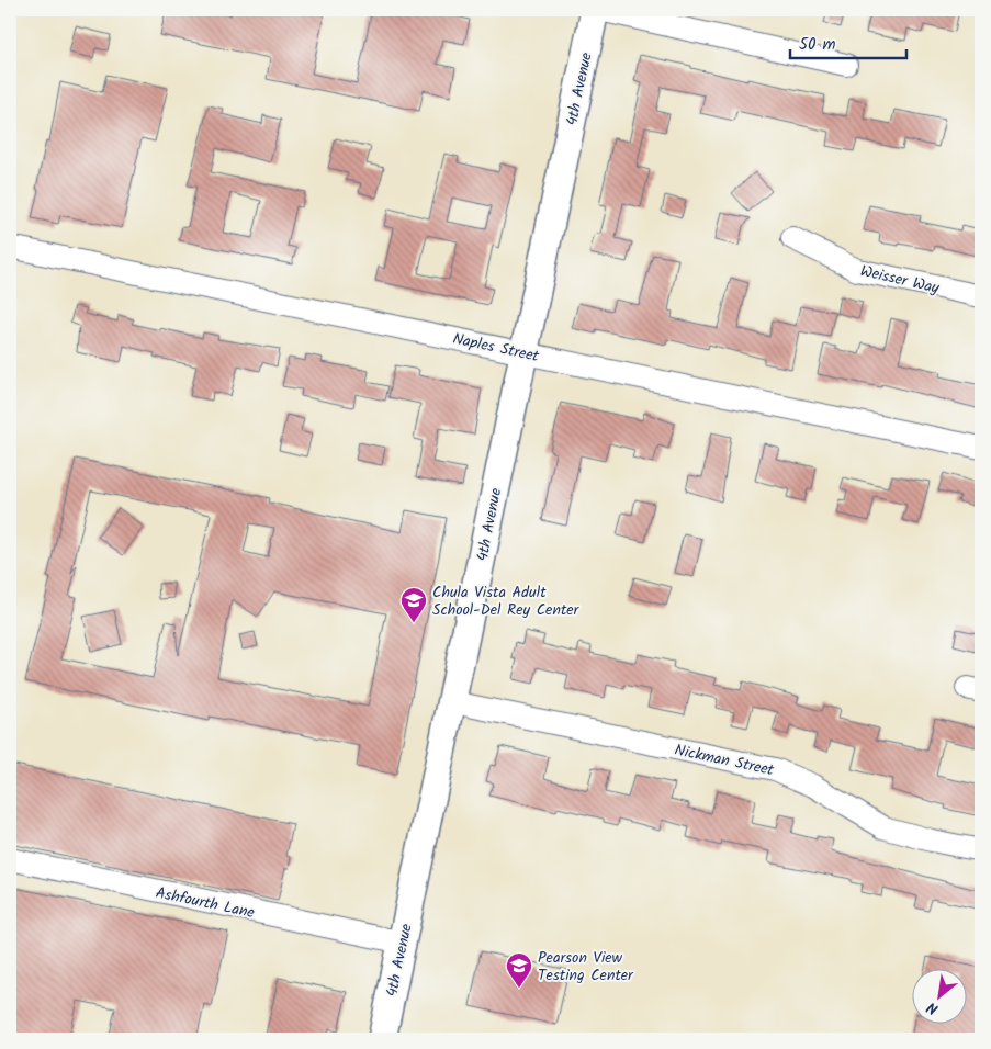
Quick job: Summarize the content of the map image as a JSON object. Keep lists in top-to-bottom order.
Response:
{
  "streets": {
    "main road": ["4th Avenue"],
    "street": [
      "Weisser Way",
      "Naples Street",
      "Nickman Street",
      "Ashfourth Lane"
    ]
  },
  "crossings": [
    ["4th Avenue", "Naples Street"],
    ["4th Avenue", "Nickman Street"],
    ["4th Avenue", "Ashfourth Lane"]
  ],
  "places": {
    "school or university": ["Chula Vista Adult School-Del Rey Center", "Pearson View Testing Center"]
  },
  "scale_bar": "50 m",
  "north": "bottom left"
}
